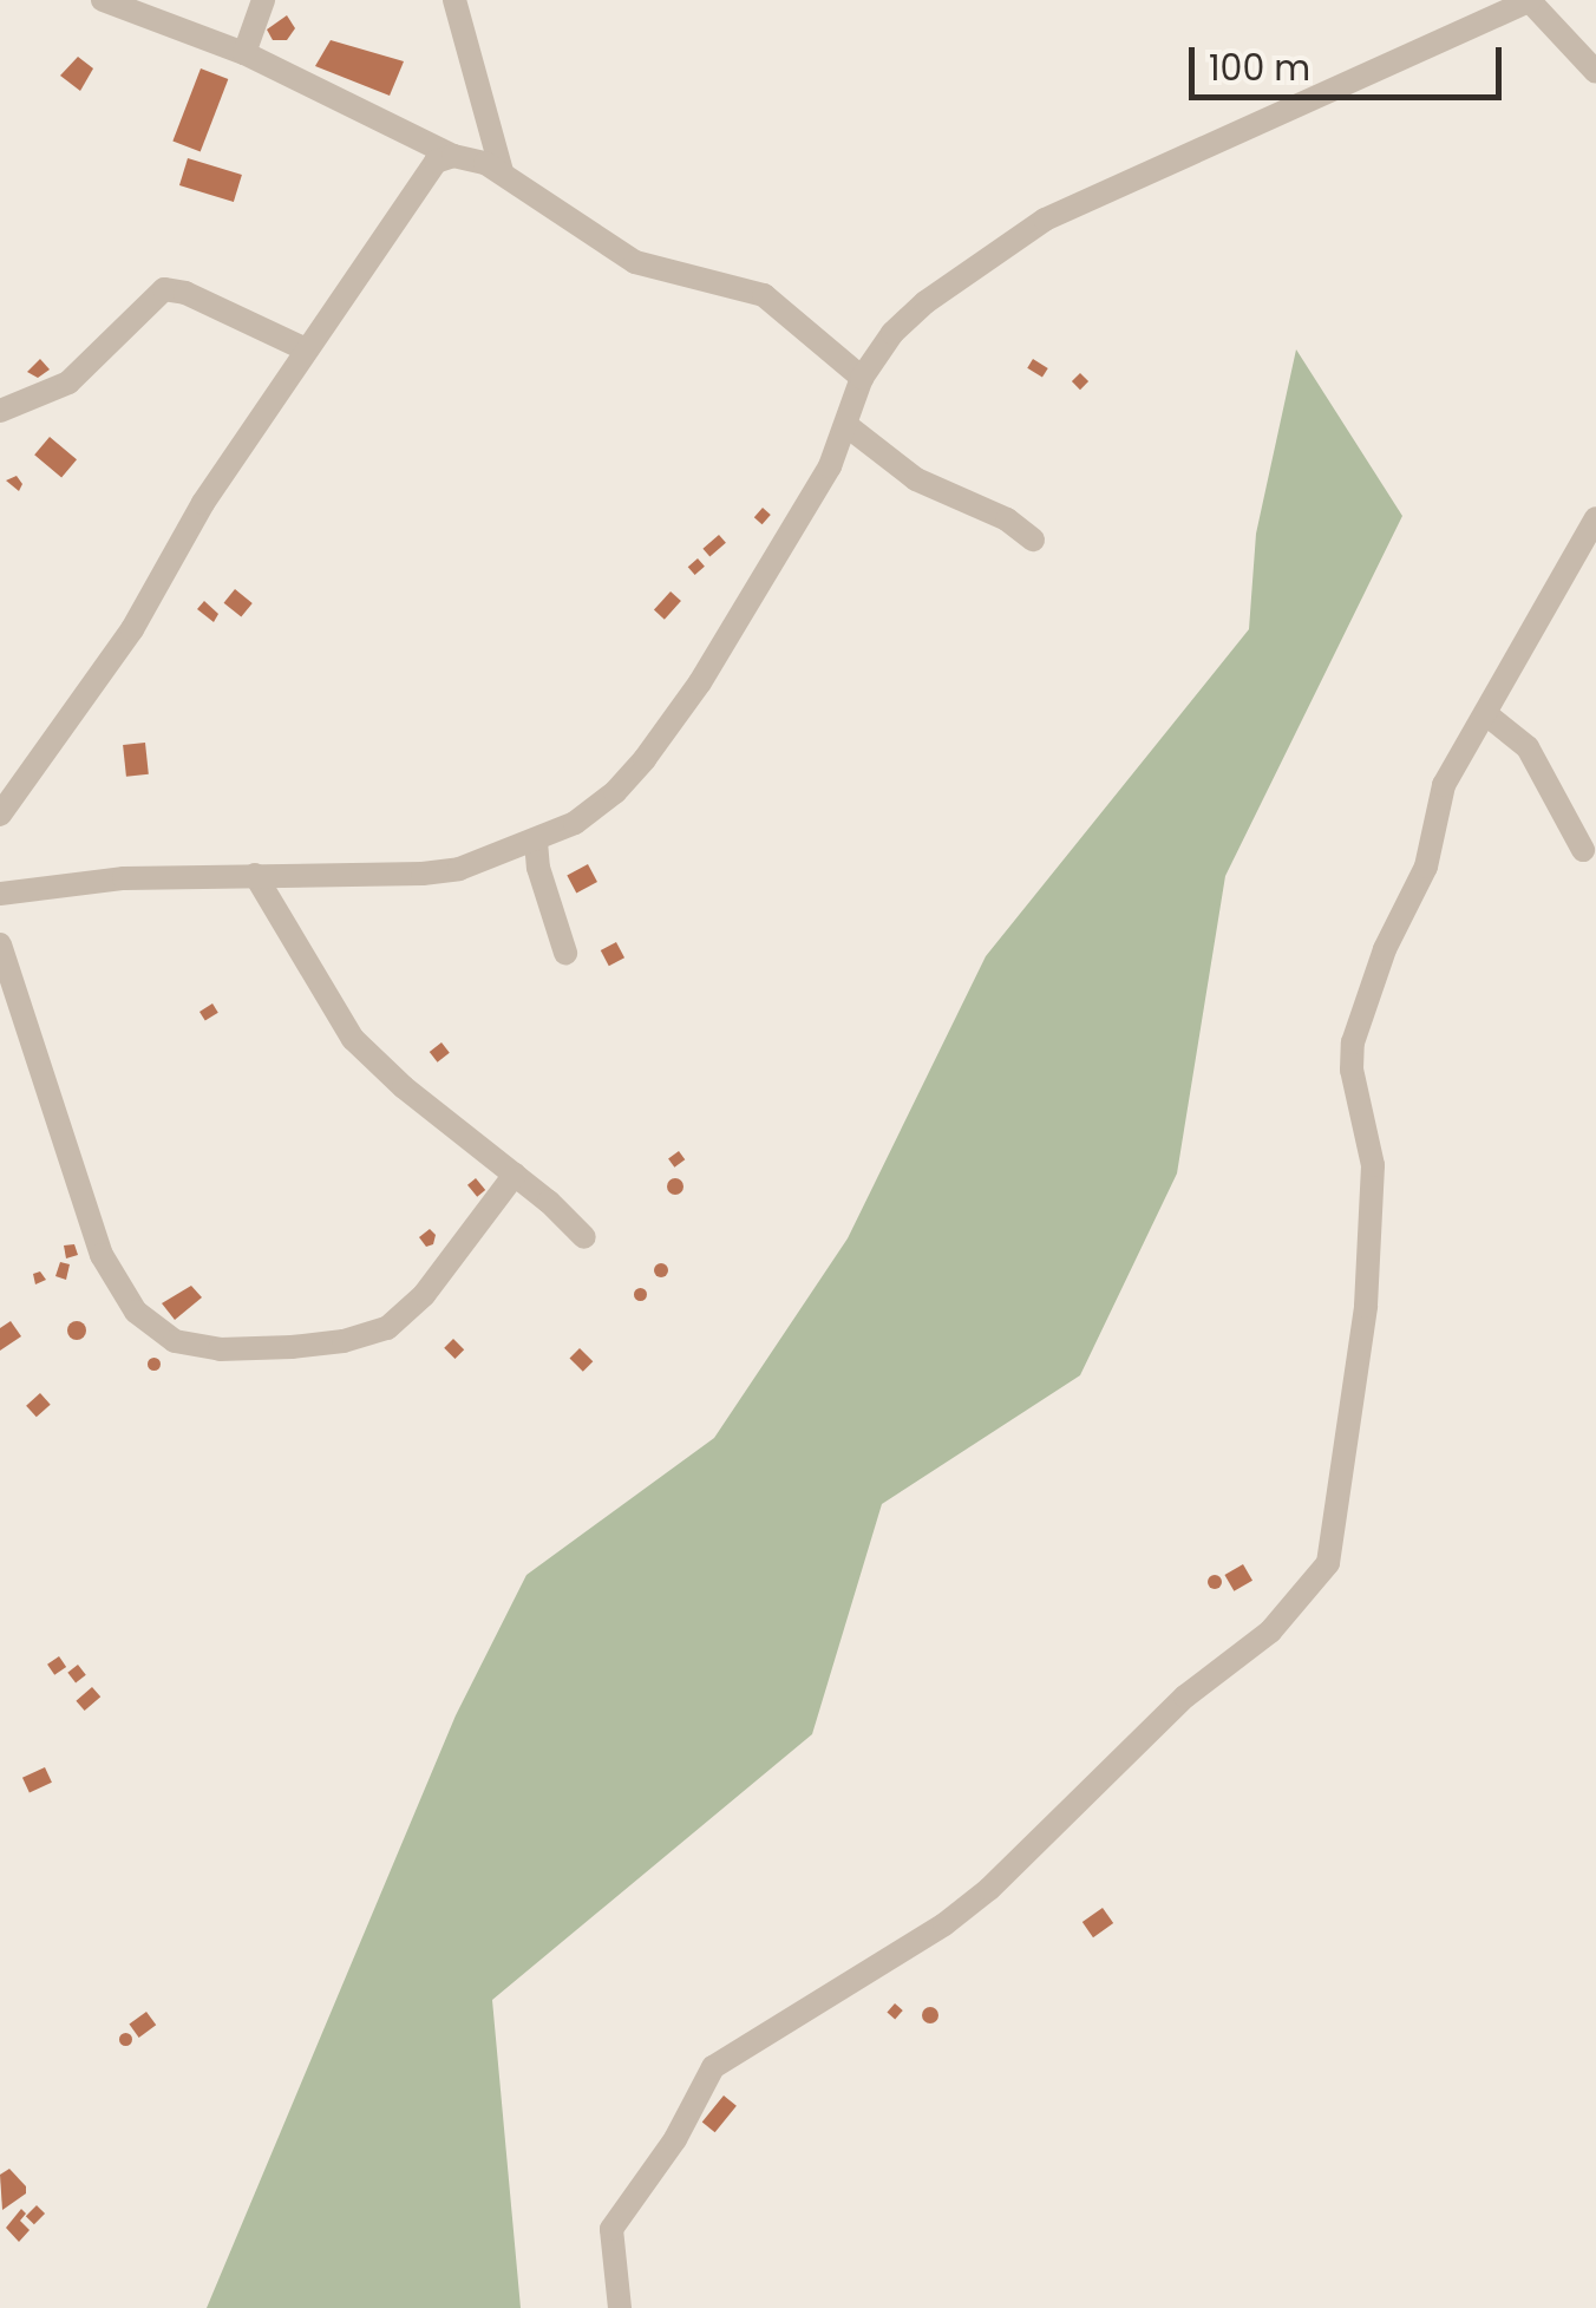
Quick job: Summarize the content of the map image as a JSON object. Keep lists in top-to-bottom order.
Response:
{
  "scale_bar": "100 m"
}
